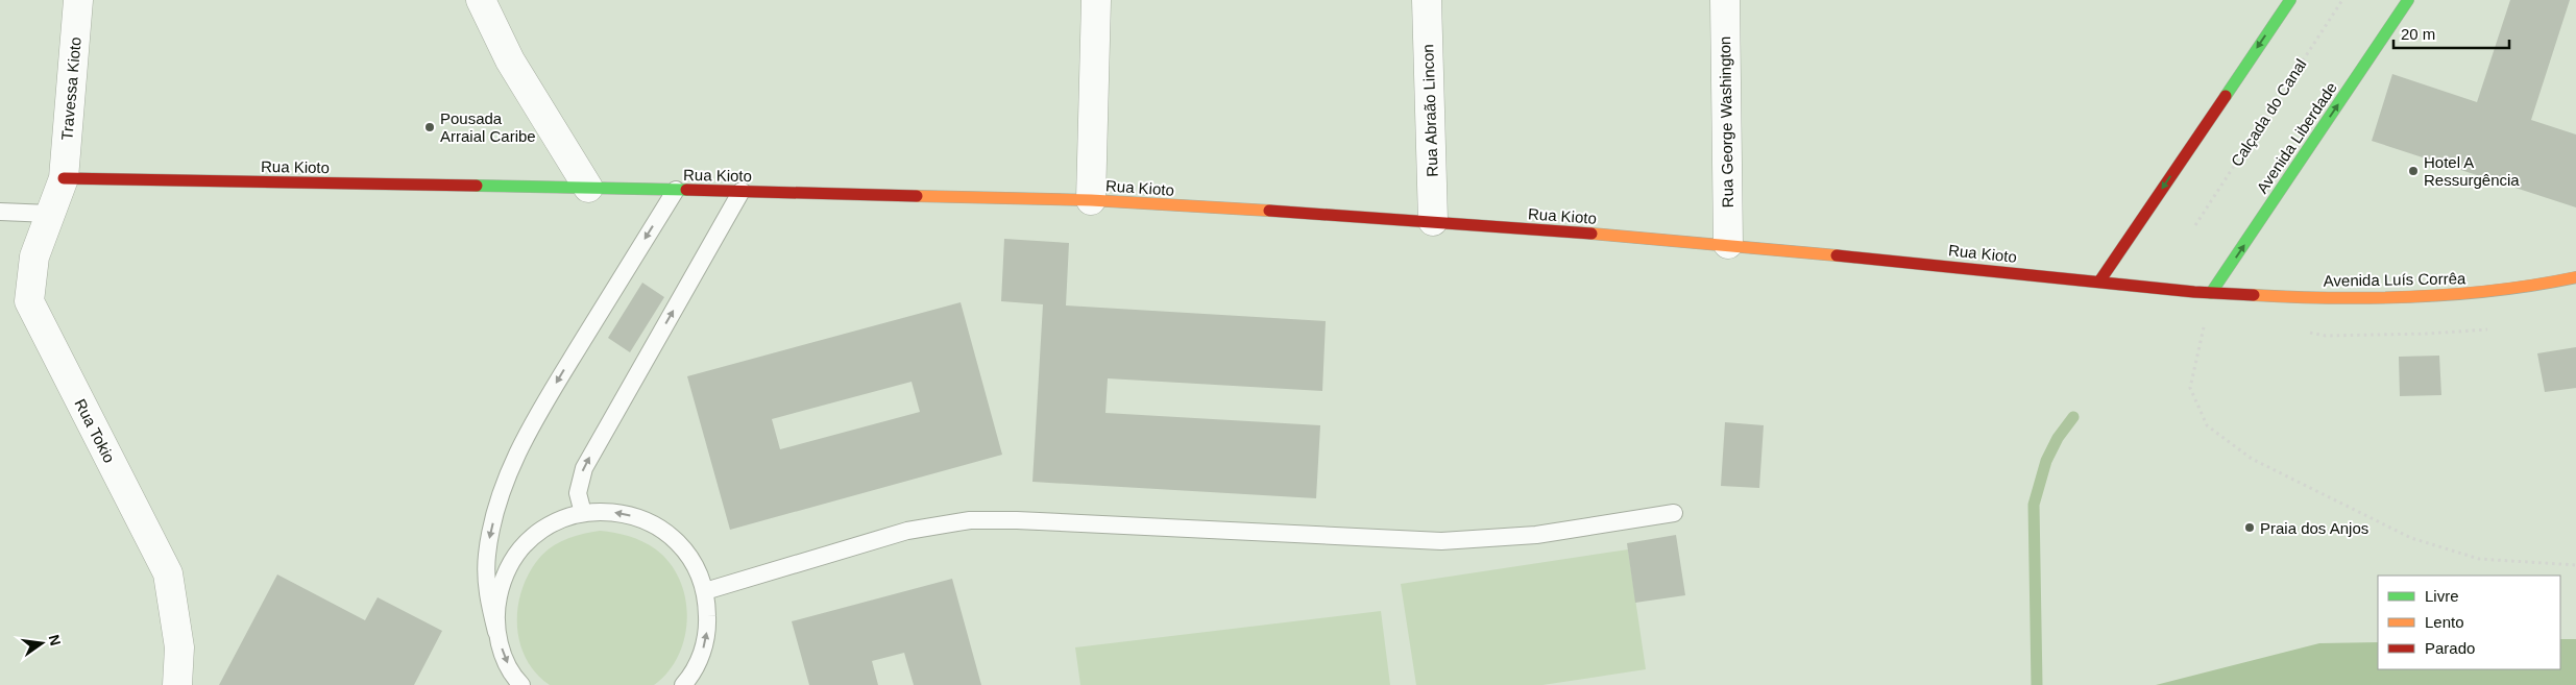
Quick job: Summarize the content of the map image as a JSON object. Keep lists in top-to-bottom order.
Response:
{
  "streets": {
    "street": [
      "Travessa Kioto",
      "Rua Abraão Lincon",
      "Rua George Washington",
      "Avenida Liberdade",
      "Rua Kioto",
      "Avenida Luís Corrêa",
      "Rua Tokio"
    ],
    "path": ["Calçada do Canal"]
  },
  "crossings": [
    ["Travessa Kioto", "Rua Kioto"],
    ["Travessa Kioto", "Rua Tokio"],
    ["Rua Abraão Lincon", "Rua Kioto"],
    ["Rua George Washington", "Rua Kioto"],
    ["Avenida Liberdade", "Rua Kioto"],
    ["Avenida Liberdade", "Avenida Luís Corrêa"],
    ["Rua Kioto", "Avenida Luís Corrêa"],
    ["Rua Kioto", "Rua Tokio"]
  ],
  "places": ["Pousada Arraial Caribe", "Hotel A Ressurgência", "Praia dos Anjos"],
  "legend": ["Livre", "Lento", "Parado"],
  "scale_bar": "20 m",
  "north": "right"
}
